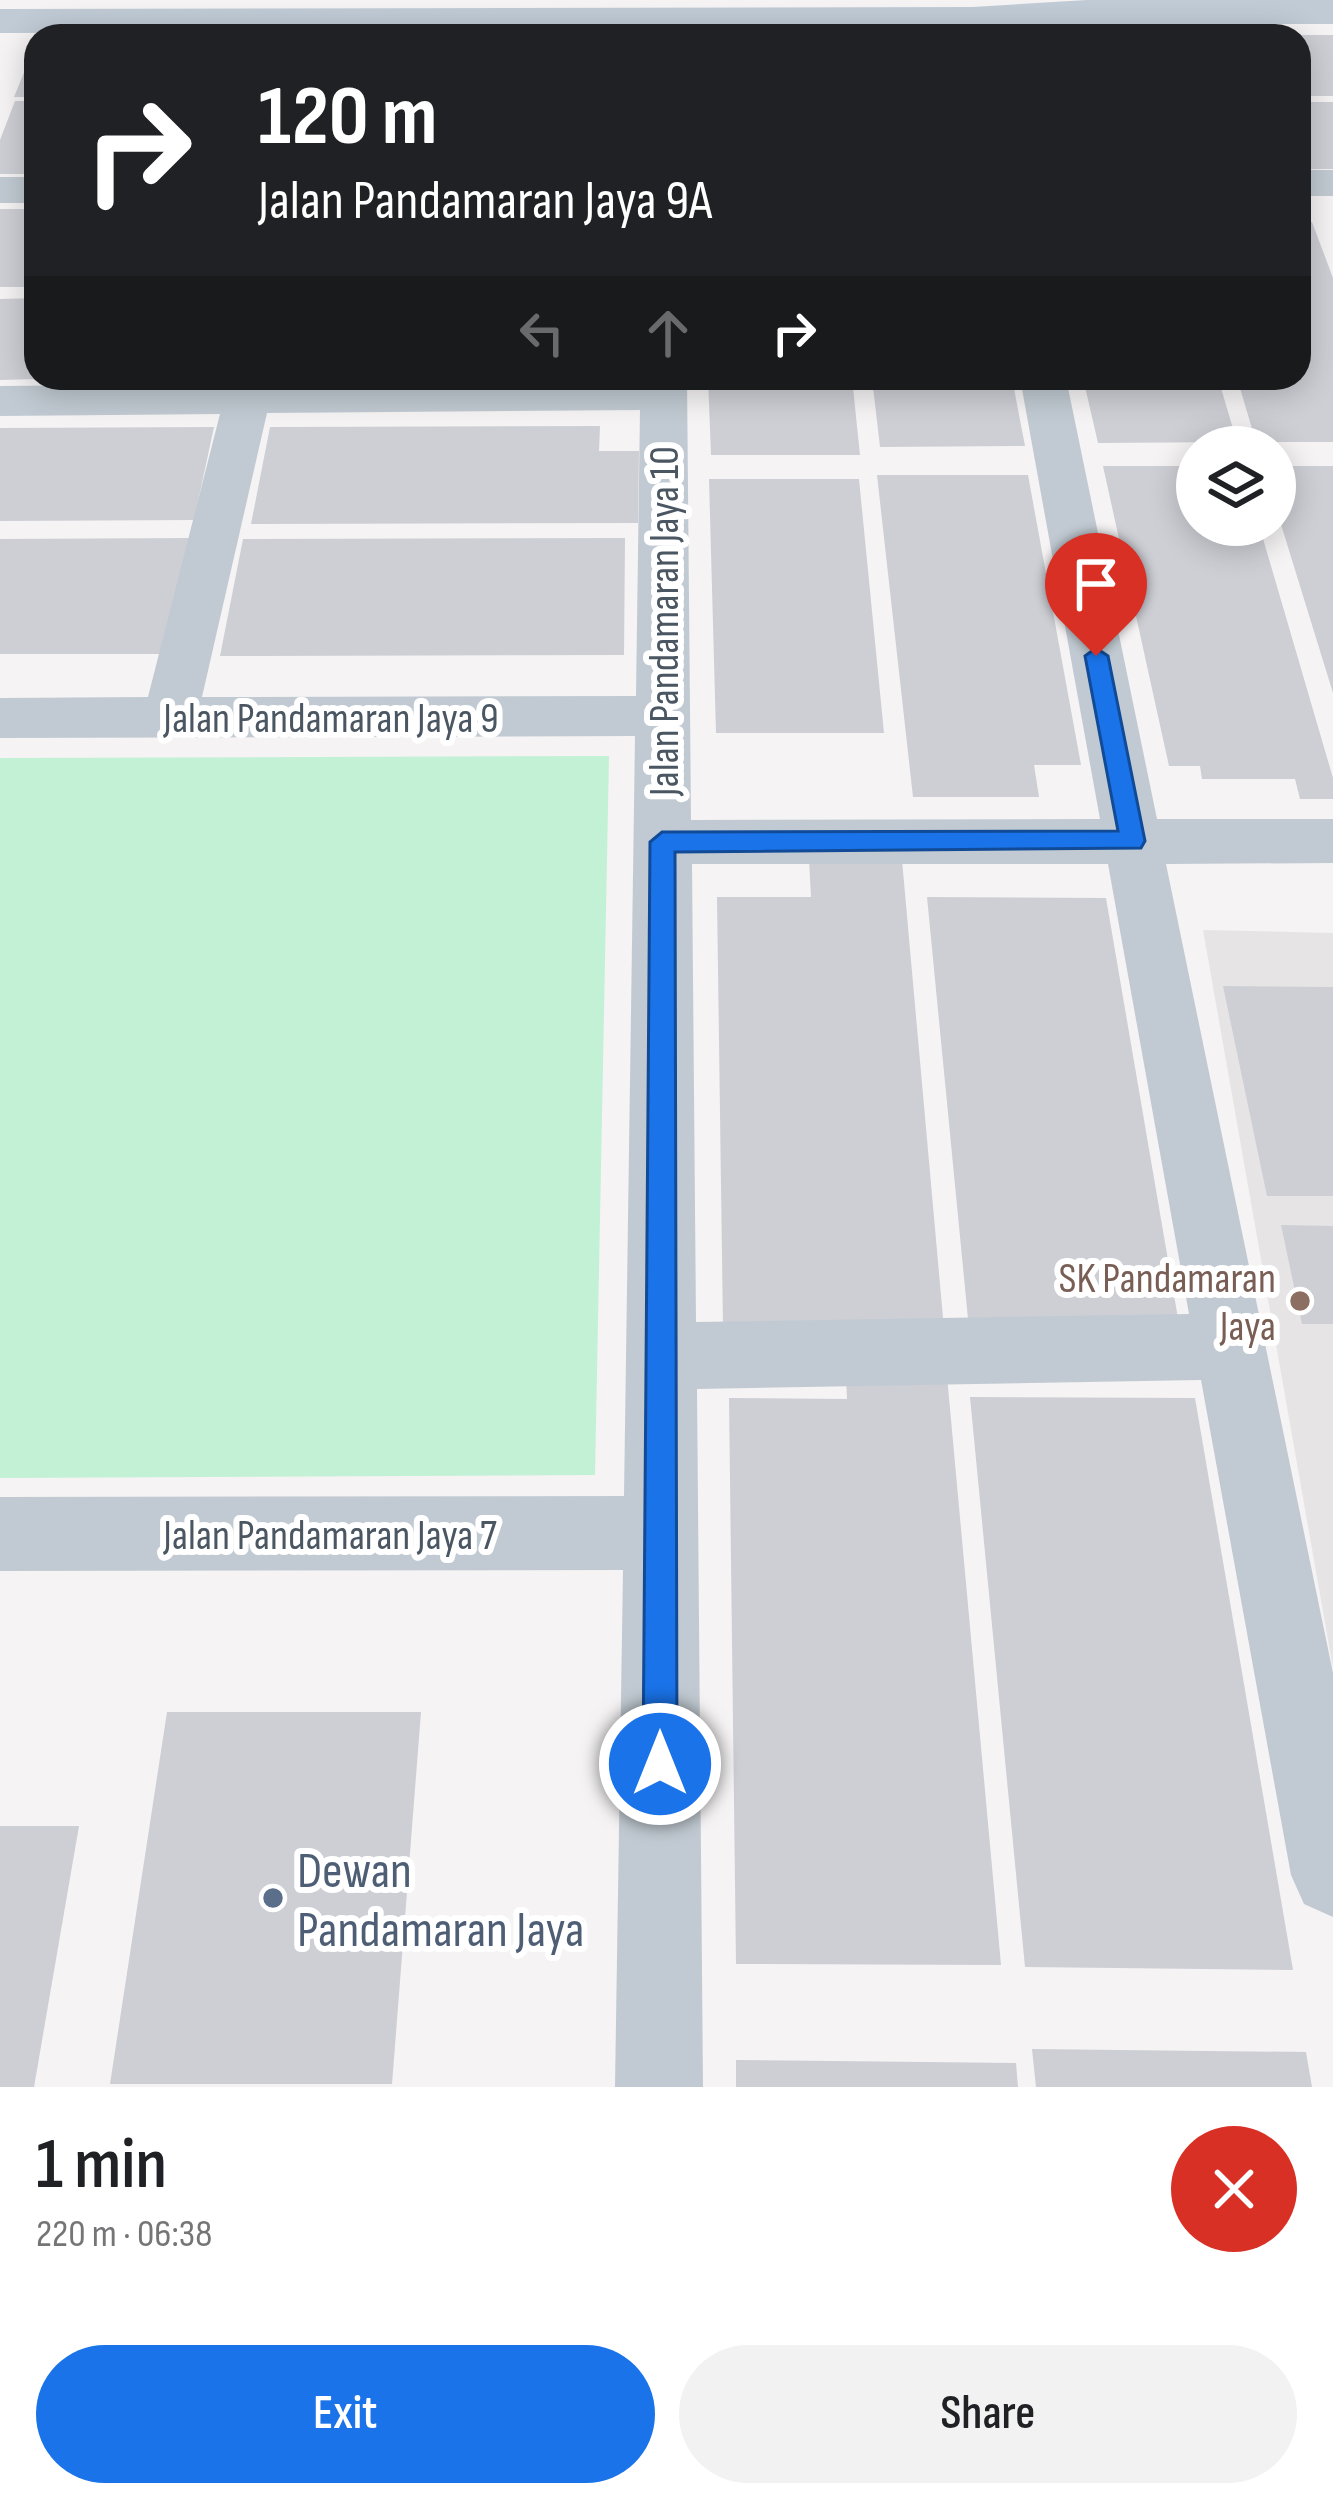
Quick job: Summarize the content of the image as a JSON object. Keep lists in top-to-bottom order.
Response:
{
  "streets": {
    "street": ["Jalan Pandamaran Jaya 10", "Jalan Pandamaran Jaya 9", "Jalan Pandamaran Jaya 7"]
  },
  "crossings": [
    ["Jalan Pandamaran Jaya 10", "Jalan Pandamaran Jaya 9"],
    ["Jalan Pandamaran Jaya 10", "Jalan Pandamaran Jaya 7"]
  ],
  "places": ["SK Pandamaran Jaya", "Dewan Pandamaran Jaya"],
  "page": {
    "turn": ["120 m", "Jalan Pandamaran Jaya 9A"],
    "heading": ["1 min", "220 m · 06:38"],
    "buttons": ["Exit", "Share"]
  }
}
